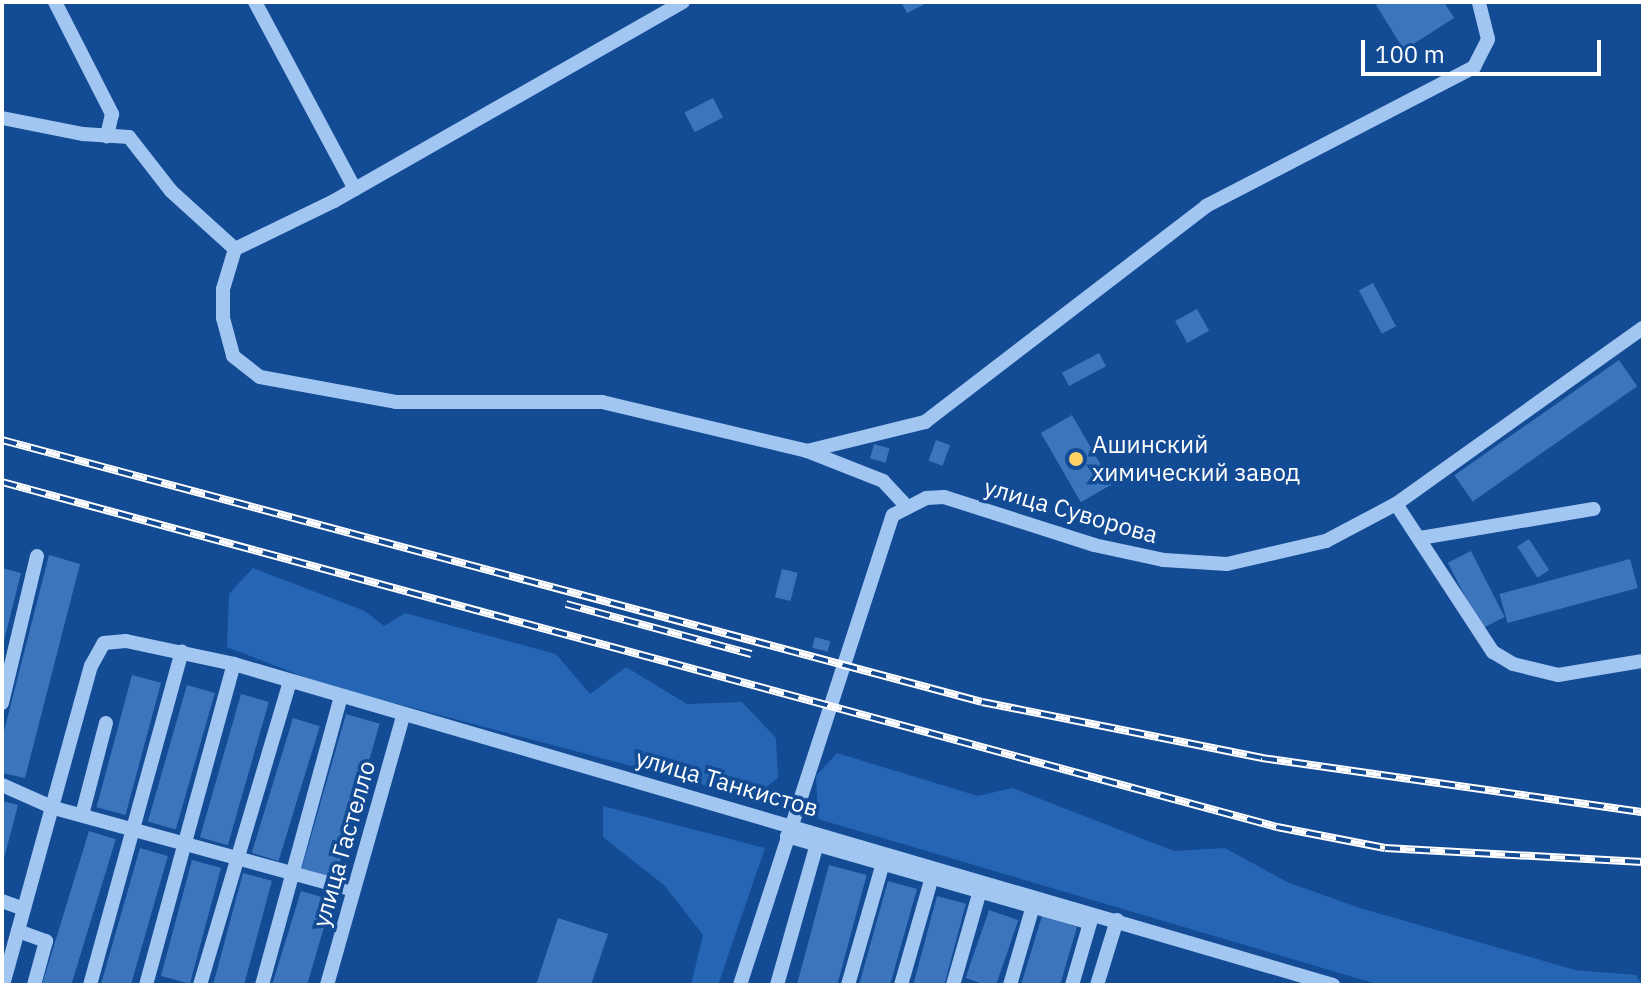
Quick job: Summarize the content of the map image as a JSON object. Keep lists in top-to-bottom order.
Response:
{
  "streets": {
    "street": ["улица Суворова", "улица Танкистов", "улица Гастелло"]
  },
  "crossings": [
    ["улица Танкистов", "улица Гастелло"]
  ],
  "places": ["Ашинский химический завод"],
  "scale_bar": "100 m"
}
